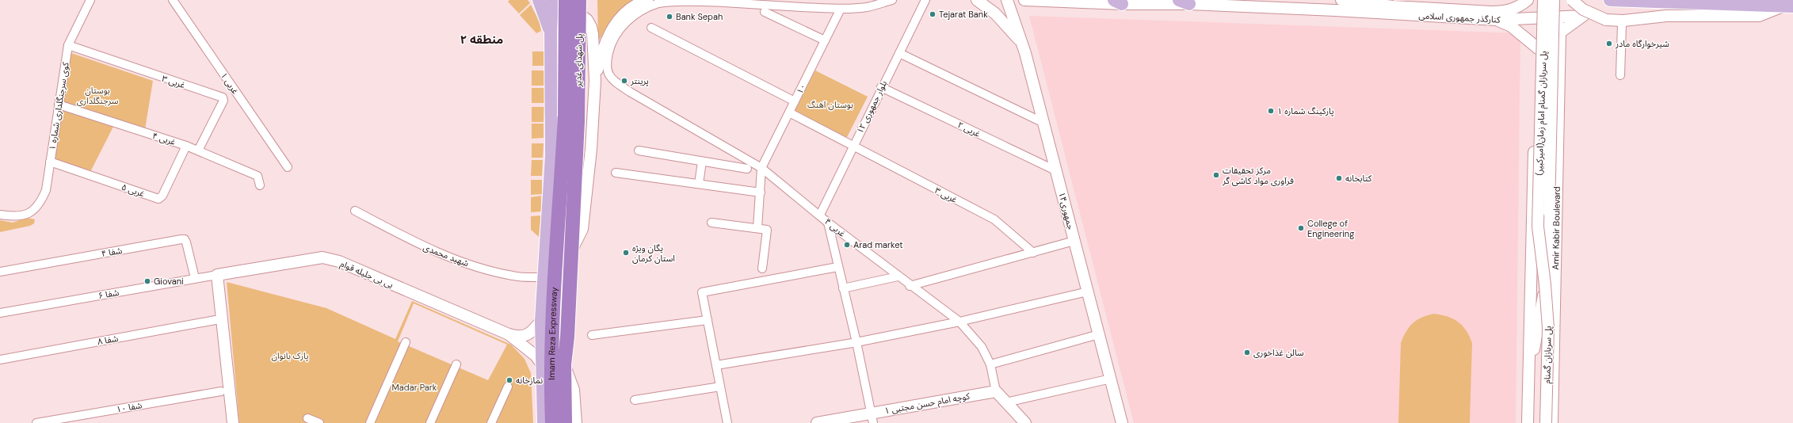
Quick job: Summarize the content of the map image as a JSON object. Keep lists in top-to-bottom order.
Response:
{
  "streets": {
    "highway": ["پل شهدای غدیر", "Imam Reza Expressway"],
    "main road": [
      "کنارگذر جمهوری اسلامی",
      "پل سربازان گمنام امام زمان(امیرکبیر)",
      "جمهوری۱۴",
      "Amir Kabir Boulevard",
      "بی بی جلیله قوام",
      "پل سربازان گمنام",
      "کوچه امام حسن مجتبی ۱"
    ],
    "street": [
      "غربی ۳",
      "غربی ۱",
      "۱۰",
      "کوی سرجنگلداری شماره ۱",
      "بلوار جمهوری ۱۲",
      "۲ غربی",
      "غربی ۴",
      "غربی ۵",
      "۳ غربی",
      "۴ غربی",
      "شفا ۴",
      "شهید محمدی",
      "شفا ۶",
      "شفا ۸",
      "شفا ۱۰"
    ]
  },
  "crossings": [
    ["پل شهدای غدیر", "Imam Reza Expressway"],
    ["غربی ۳", "کوی سرجنگلداری شماره ۱"],
    ["غربی ۳", "غربی ۴"],
    ["۱۰", "۳ غربی"],
    ["۱۰", "۴ غربی"],
    ["کوی سرجنگلداری شماره ۱", "غربی ۴"],
    ["کوی سرجنگلداری شماره ۱", "غربی ۵"],
    ["بلوار جمهوری ۱۲", "۲ غربی"],
    ["بلوار جمهوری ۱۲", "۳ غربی"],
    ["بلوار جمهوری ۱۲", "۴ غربی"],
    ["پل سربازان گمنام امام زمان(امیرکبیر)", "پل سربازان گمنام"],
    ["۲ غربی", "جمهوری۱۴"],
    ["غربی ۴", "غربی ۵"],
    ["۴ غربی", "کوچه امام حسن مجتبی ۱"],
    ["شفا ۴", "شفا ۶"],
    ["بی بی جلیله قوام", "شفا ۶"]
  ],
  "districts": ["منطقه ۲"],
  "parks": [
    "بوستان سرجنگلداری",
    "بوستان آهنگ",
    "پارک بانوان",
    "Madar Park"
  ],
  "places": [
    "Tejarat Bank",
    "Bank Sepah",
    "شیرخوارگاه مادر",
    "پرینتر",
    "پارکینگ شماره ۱",
    "مرکز تحقیقات فرآوری مواد کاشی گر",
    "کتابخانه",
    "College of Engineering",
    "Arad market",
    "یگان ویژه استان کرمان",
    "Giovani",
    "سالن غذاخوری",
    "نمازخانه"
  ]
}
